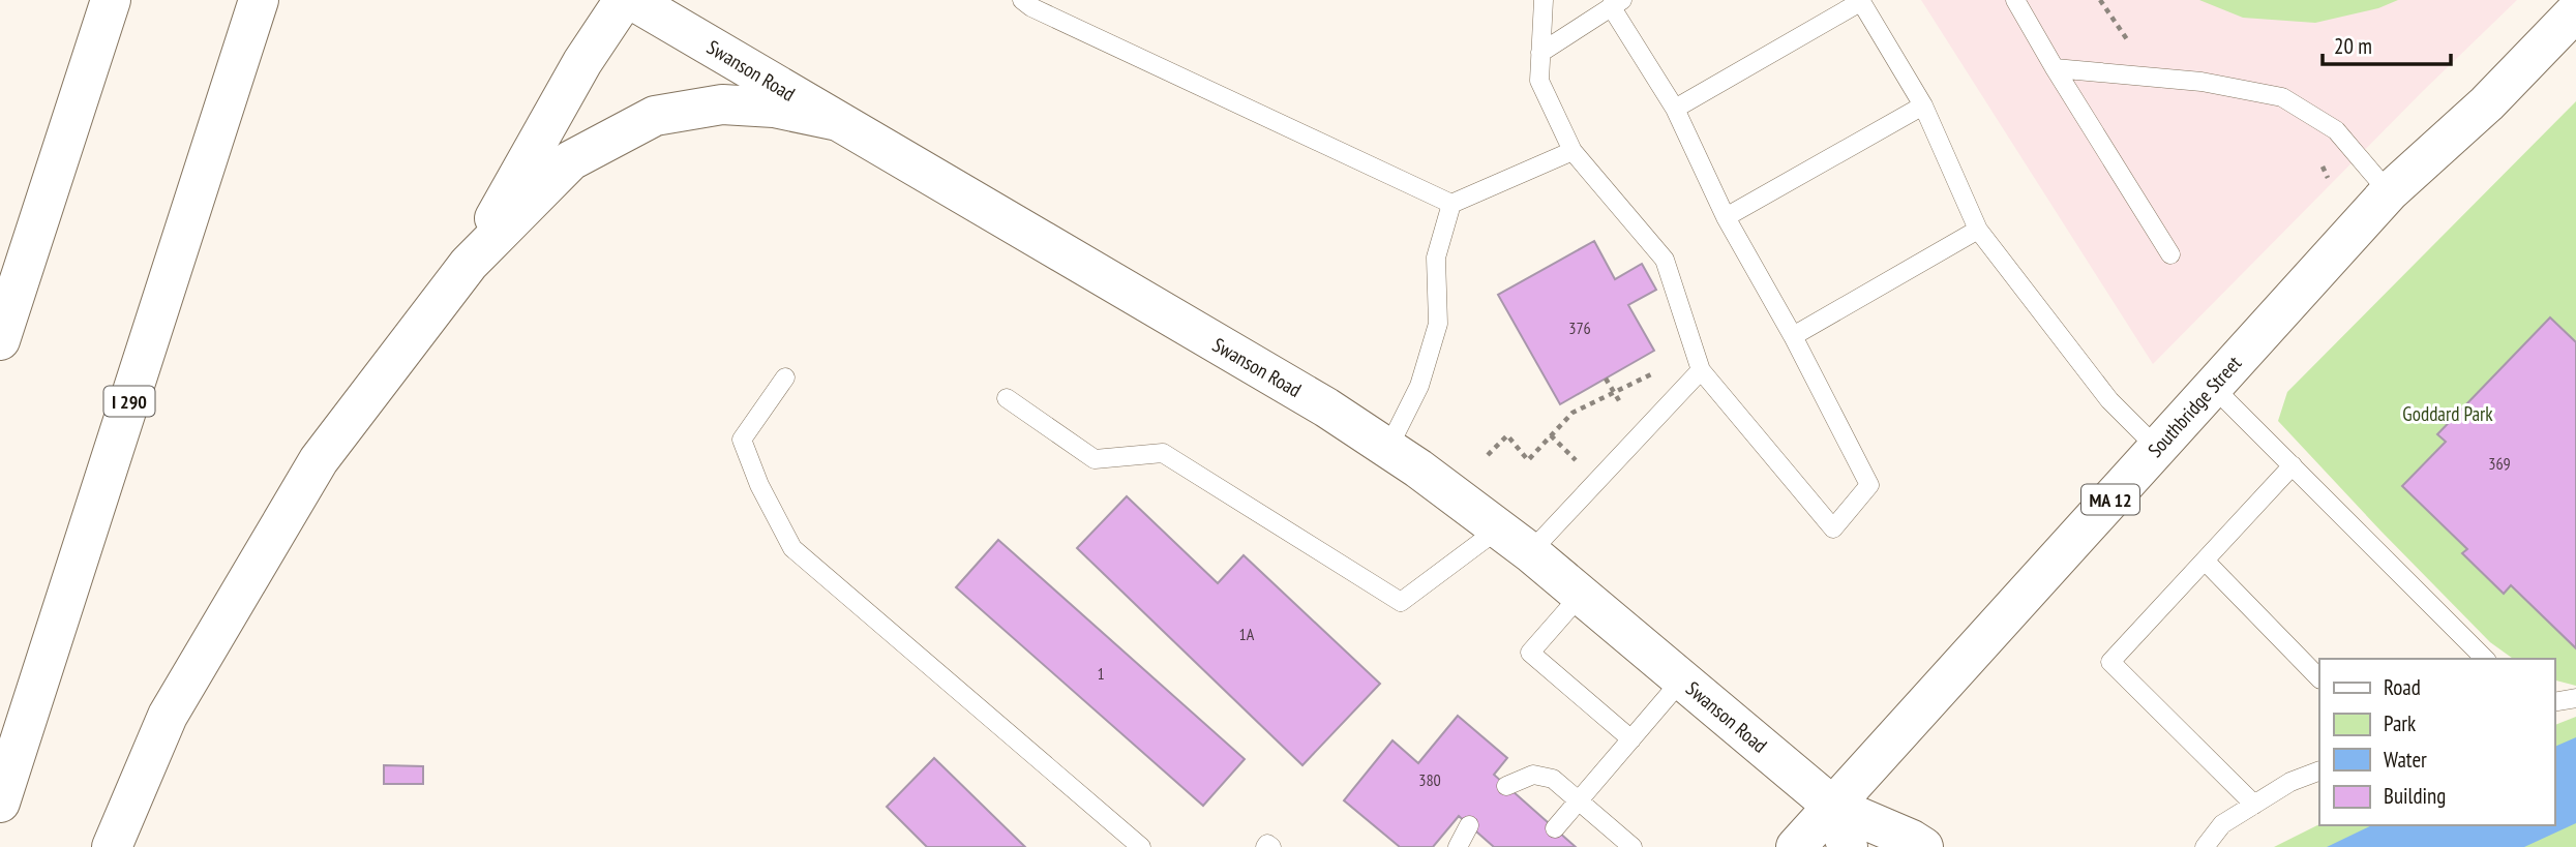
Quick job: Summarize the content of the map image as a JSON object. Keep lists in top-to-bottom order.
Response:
{
  "streets": {
    "main road": [
      "Swanson Road",
      "I 290",
      "Southbridge Street",
      "MA 12"
    ]
  },
  "crossings": [
    ["Swanson Road", "Southbridge Street"]
  ],
  "parks": ["Goddard Park"],
  "house_numbers": [
    "376",
    "369",
    "1A",
    "1",
    "380"
  ],
  "legend": [
    "Road",
    "Park",
    "Water",
    "Building"
  ],
  "scale_bar": "20 m"
}
